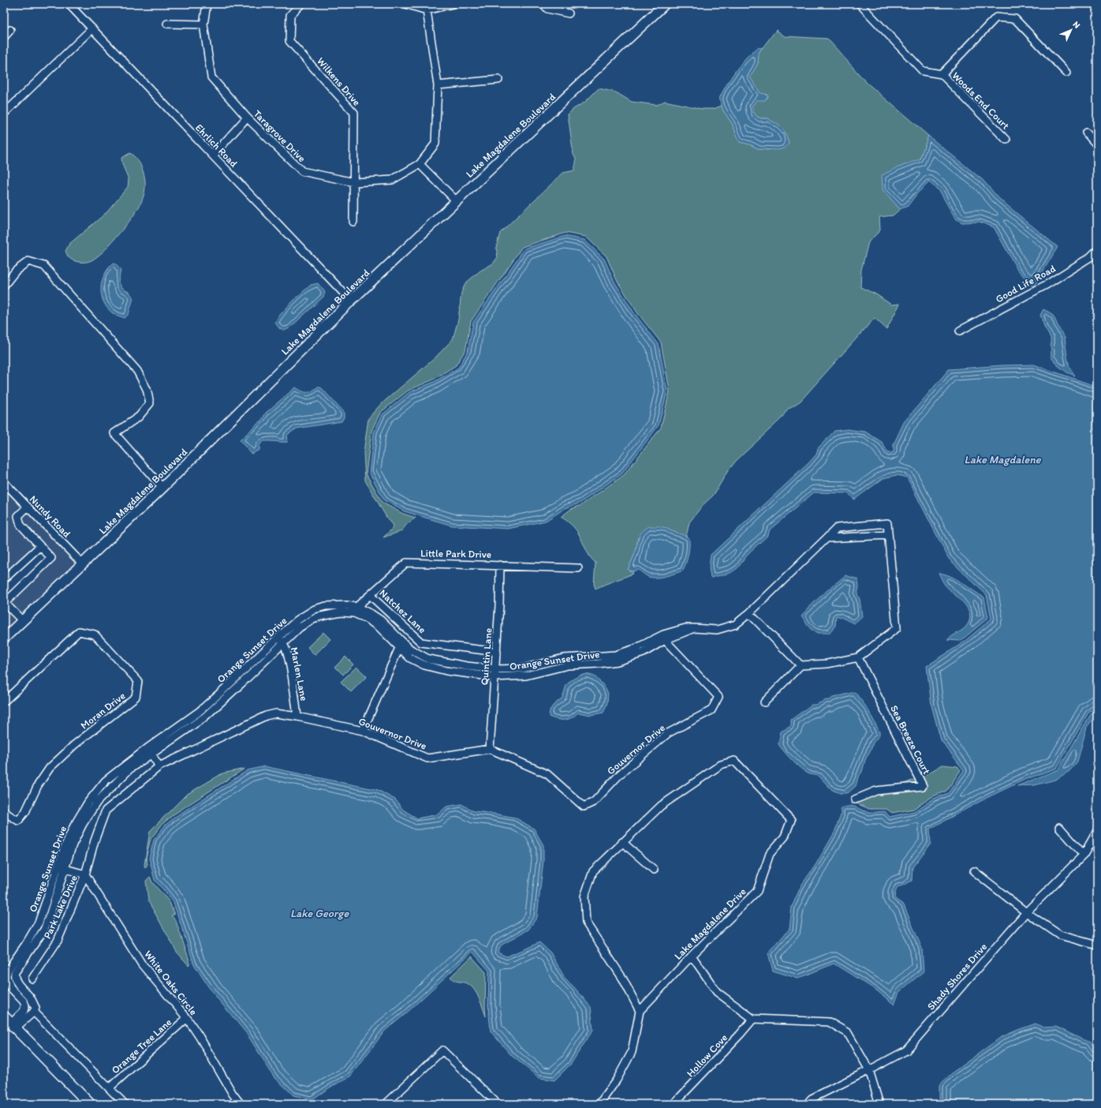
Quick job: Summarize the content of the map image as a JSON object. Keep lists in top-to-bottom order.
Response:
{
  "streets": {
    "street": [
      "Wilkens Drive",
      "Woods End Court",
      "Lake Magdalene Boulevard",
      "Taragrove Drive",
      "Ehrlich Road",
      "Good Life Road",
      "Nundy Road",
      "Little Park Drive",
      "Natchez Lane",
      "Orange Sunset Drive",
      "Quintin Lane",
      "Marlen Lane",
      "Moran Drive",
      "Gouvernor Drive",
      "Sea Breeze Court",
      "Park Lake Drive",
      "Lake Magdalene Drive",
      "Shady Shores Drive",
      "White Oaks Circle",
      "Orange Tree Lane",
      "Hollow Cove"
    ]
  },
  "crossings": [
    ["Wilkens Drive", "Taragrove Drive"],
    ["Lake Magdalene Boulevard", "Ehrlich Road"],
    ["Lake Magdalene Boulevard", "Nundy Road"],
    ["Little Park Drive", "Natchez Lane"],
    ["Little Park Drive", "Orange Sunset Drive"],
    ["Little Park Drive", "Quintin Lane"],
    ["Natchez Lane", "Quintin Lane"],
    ["Orange Sunset Drive", "Quintin Lane"],
    ["Orange Sunset Drive", "Marlen Lane"],
    ["Orange Sunset Drive", "Gouvernor Drive"],
    ["Orange Sunset Drive", "Sea Breeze Court"],
    ["Quintin Lane", "Gouvernor Drive"],
    ["Marlen Lane", "Gouvernor Drive"],
    ["Gouvernor Drive", "Park Lake Drive"],
    ["Gouvernor Drive", "White Oaks Circle"],
    ["Park Lake Drive", "White Oaks Circle"],
    ["White Oaks Circle", "Orange Tree Lane"]
  ],
  "water": ["Lake Magdalene", "Lake George"],
  "north": "top right"
}
